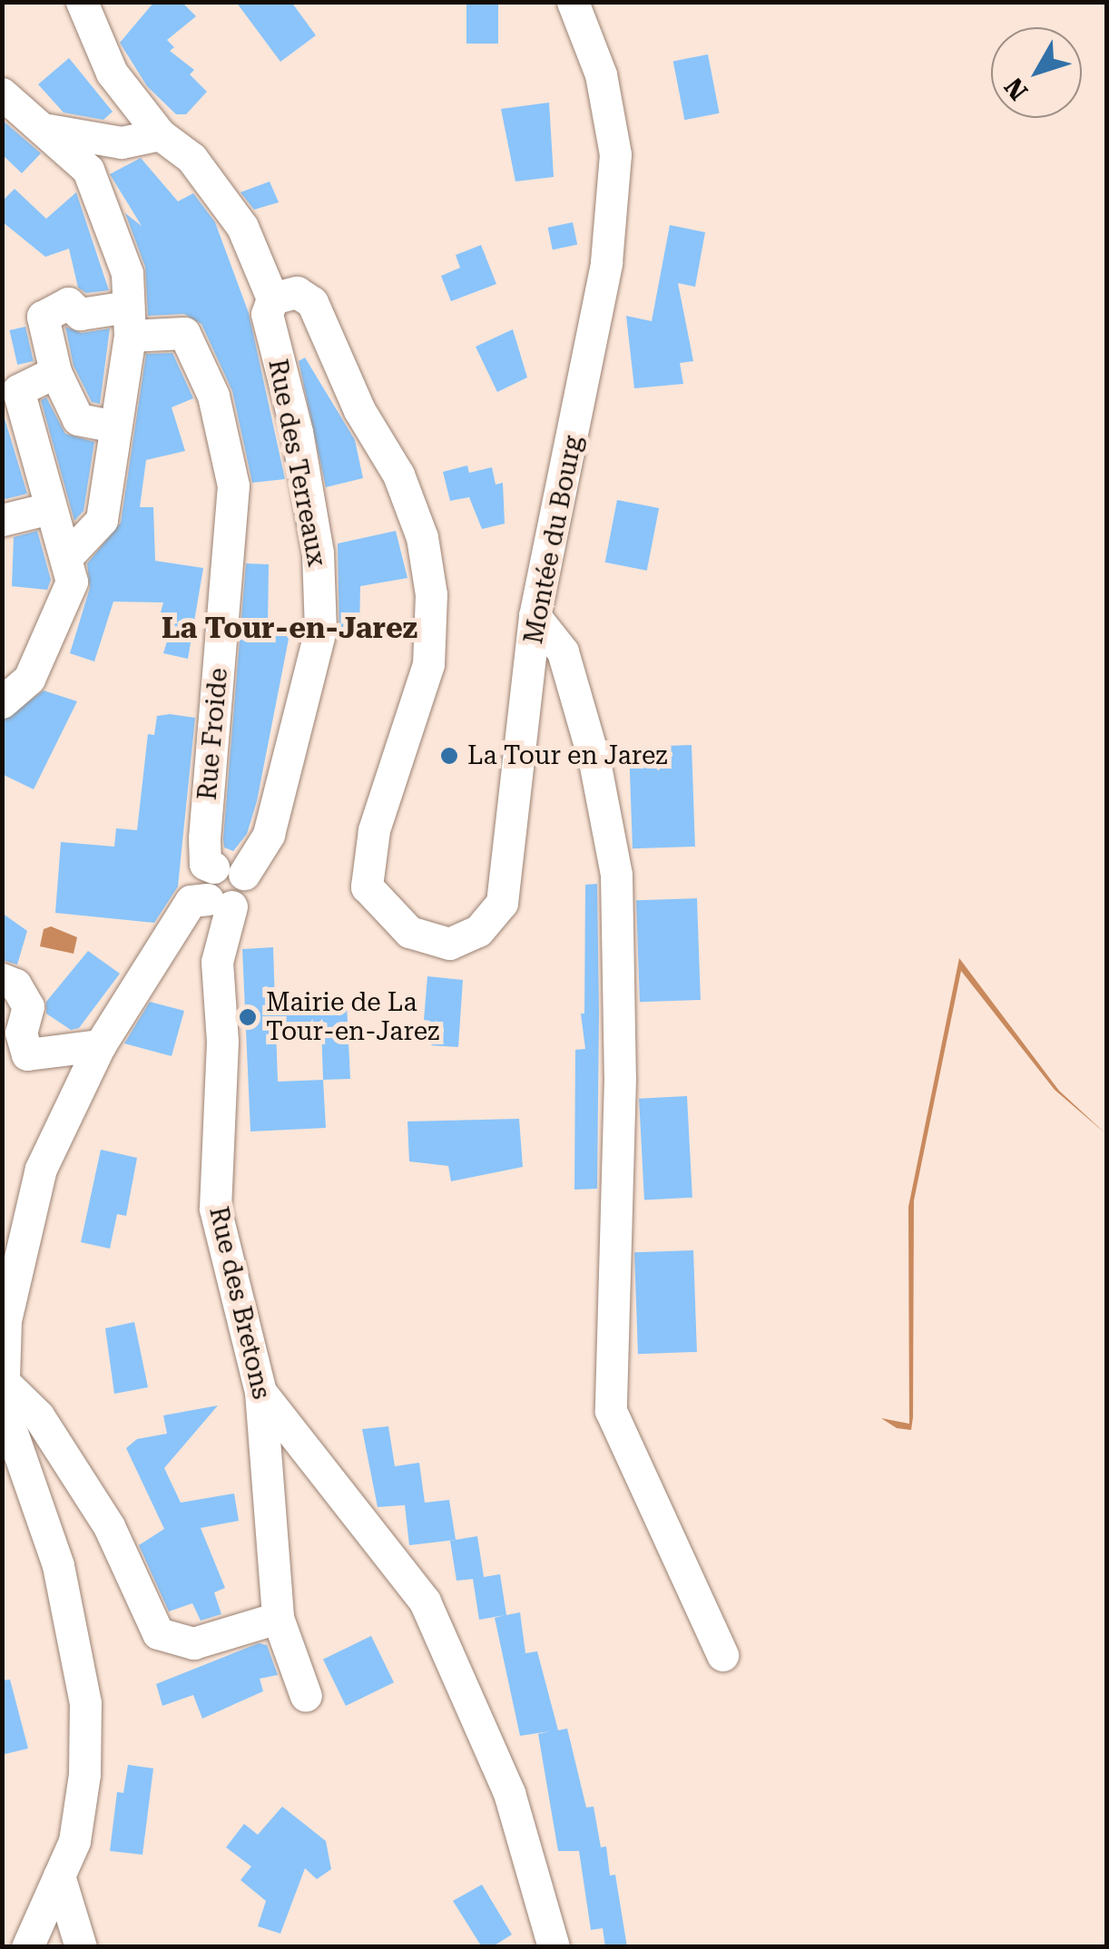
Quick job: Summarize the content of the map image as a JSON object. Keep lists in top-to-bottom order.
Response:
{
  "streets": {
    "street": [
      "Rue des Terreaux",
      "Montée du Bourg",
      "Rue Froide",
      "Rue des Bretons"
    ]
  },
  "crossings": [
    ["Rue des Terreaux", "Montée du Bourg"],
    ["Rue des Terreaux", "Rue Froide"],
    ["Rue des Terreaux", "Rue des Bretons"],
    ["Rue Froide", "Rue des Bretons"]
  ],
  "districts": ["La Tour-en-Jarez"],
  "places": ["La Tour en Jarez", "Mairie de La Tour-en-Jarez"],
  "north": "bottom left"
}
